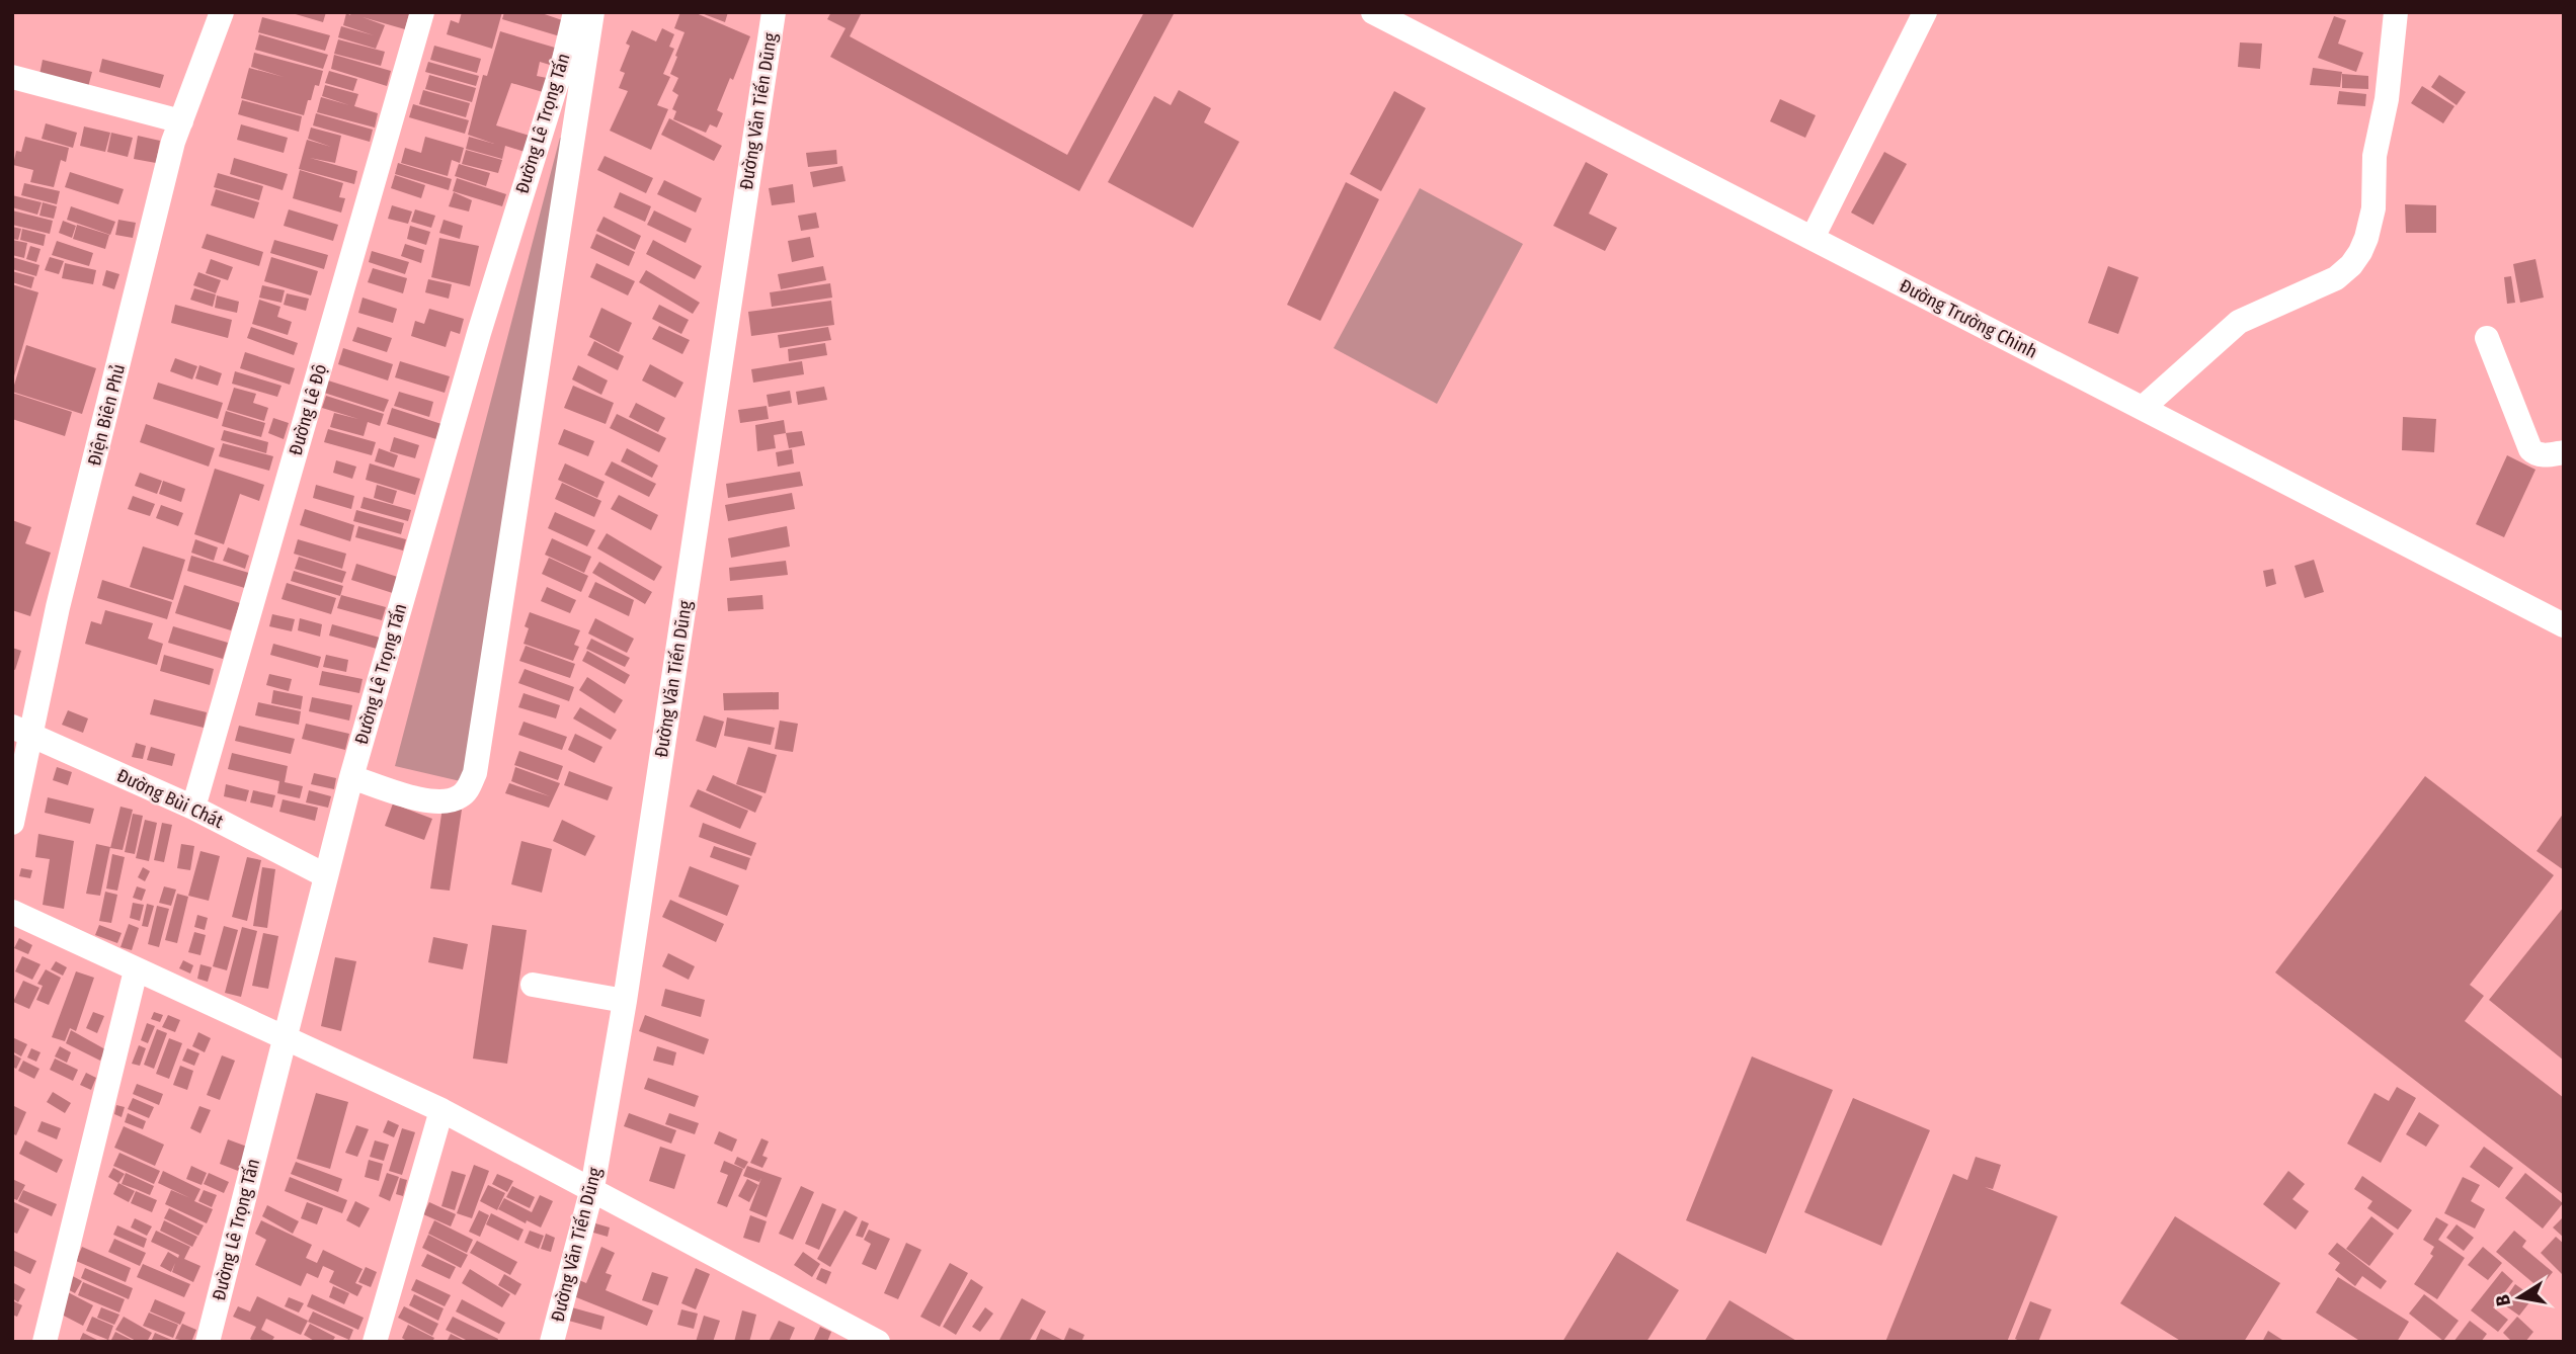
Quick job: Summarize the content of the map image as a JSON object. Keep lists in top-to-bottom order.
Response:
{
  "streets": {
    "street": [
      "Đường Văn Tiến Dũng",
      "Đường Lê Trọng Tấn",
      "Đường Trường Chinh",
      "Đường Lê Độ",
      "Điện Biên Phủ",
      "Đường Bùi Chát"
    ]
  },
  "crossings": [
    ["Đường Lê Trọng Tấn", "Đường Bùi Chát"],
    ["Đường Lê Độ", "Đường Bùi Chát"],
    ["Điện Biên Phủ", "Đường Bùi Chát"]
  ],
  "north": "left"
}
